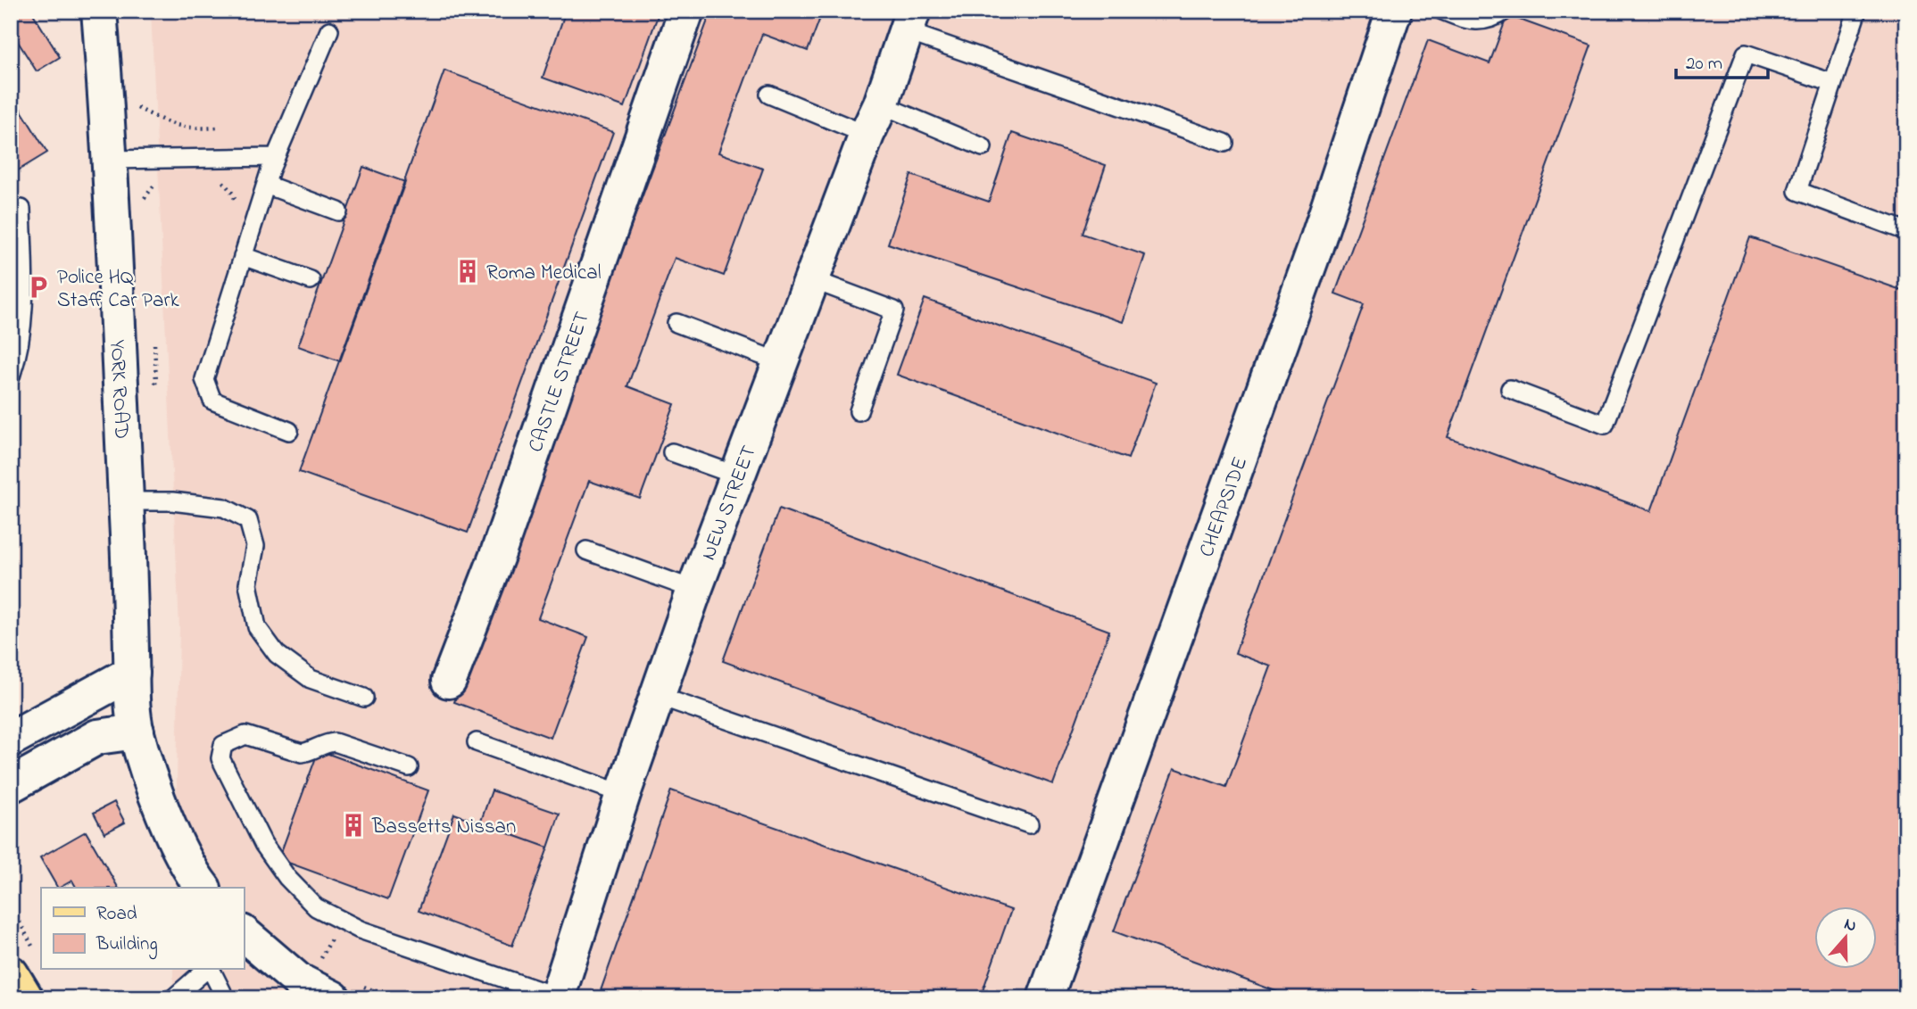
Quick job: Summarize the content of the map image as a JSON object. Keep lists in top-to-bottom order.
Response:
{
  "streets": {
    "street": [
      "CASTLE STREET",
      "YORK ROAD",
      "NEW STREET",
      "CHEAPSIDE"
    ]
  },
  "places": {
    "building": ["Roma Medical", "Bassetts Nissan"],
    "parking": ["Police HQ Staff Car Park"]
  },
  "legend": ["Road", "Building"],
  "scale_bar": "20 m",
  "north": "top"
}
